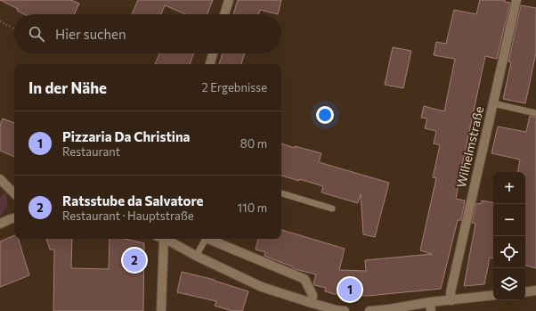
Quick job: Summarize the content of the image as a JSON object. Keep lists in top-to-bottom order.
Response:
{
  "streets": {
    "street": ["Wilhelmstraße"]
  },
  "page": {
    "search": "Hier suchen",
    "heading": ["In der Nähe", "2 Ergebnisse"],
    "list": [
      {
        "mark": "1",
        "name": "Pizzaria Da Christina",
        "note": "Restaurant",
        "value": "80 m"
      },
      {
        "mark": "2",
        "name": "Ratsstube da Salvatore",
        "note": "Restaurant · Hauptstraße",
        "value": "110 m"
      }
    ],
    "map_buttons": ["+", "−"],
    "pins": ["2", "1"]
  }
}
